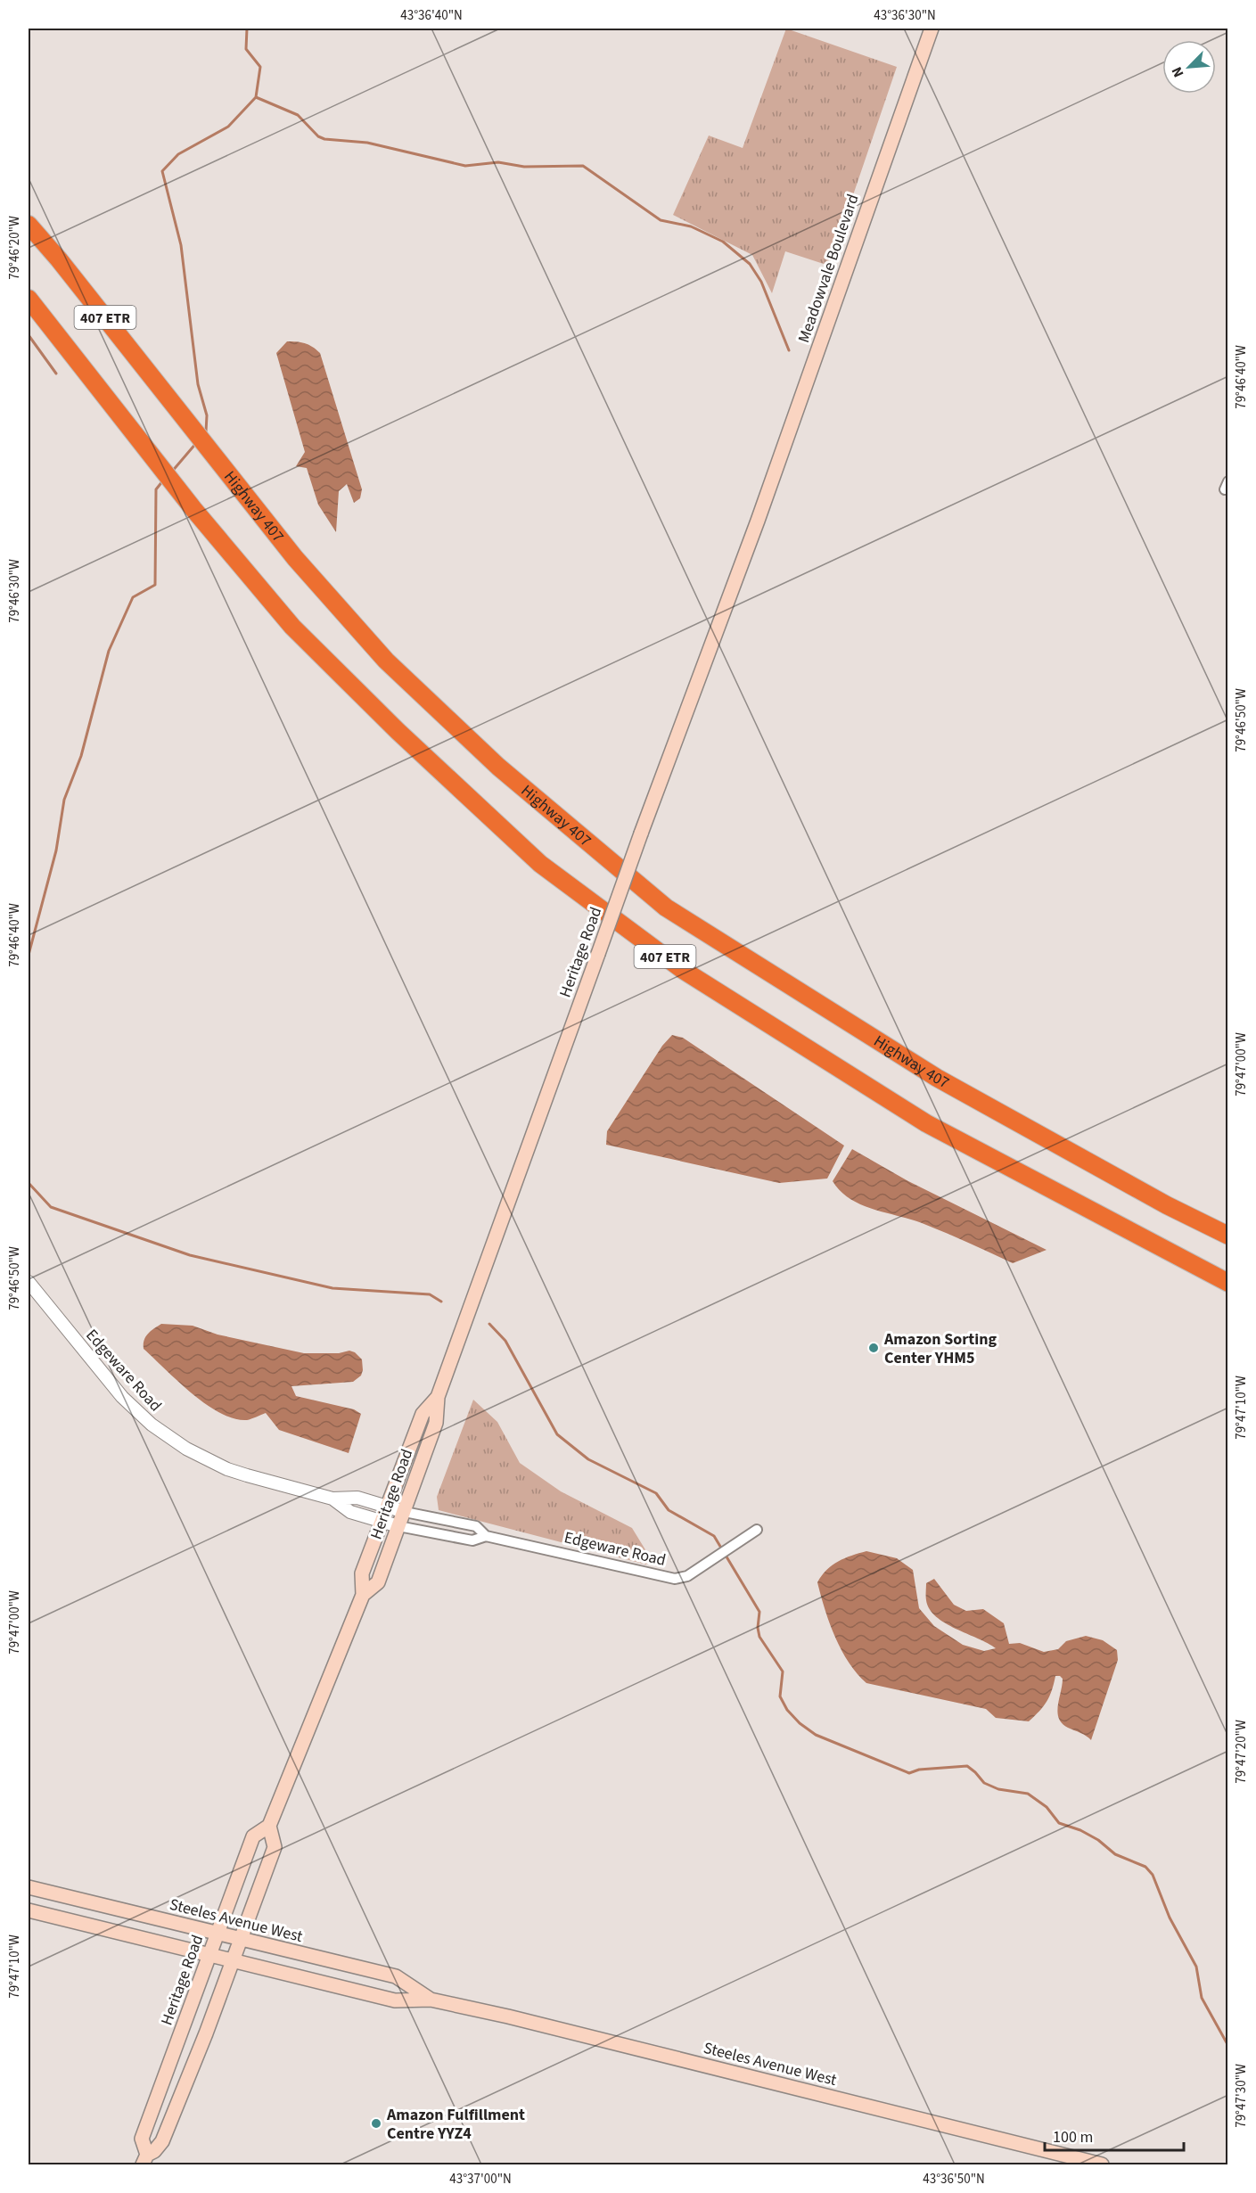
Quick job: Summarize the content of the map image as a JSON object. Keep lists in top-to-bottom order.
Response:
{
  "streets": {
    "highway": ["407 ETR", "Highway 407"],
    "main road": ["Meadowvale Boulevard", "Heritage Road", "Steeles Avenue West"],
    "street": ["Edgeware Road"]
  },
  "crossings": [
    ["Meadowvale Boulevard", "Heritage Road"],
    ["Heritage Road", "Edgeware Road"],
    ["Heritage Road", "Steeles Avenue West"]
  ],
  "places": ["Amazon Sorting Center YHM5", "Amazon Fulfillment Centre YYZ4"],
  "scale_bar": "100 m",
  "north": "bottom left",
  "coordinates": [
    "43°36'40\"N",
    "43°36'30\"N",
    "79°46'20\"W",
    "79°46'40\"W",
    "79°46'30\"W",
    "79°46'50\"W",
    "79°47'00\"W",
    "79°47'10\"W",
    "79°47'20\"W",
    "79°47'30\"W",
    "43°37'00\"N",
    "43°36'50\"N"
  ]
}
